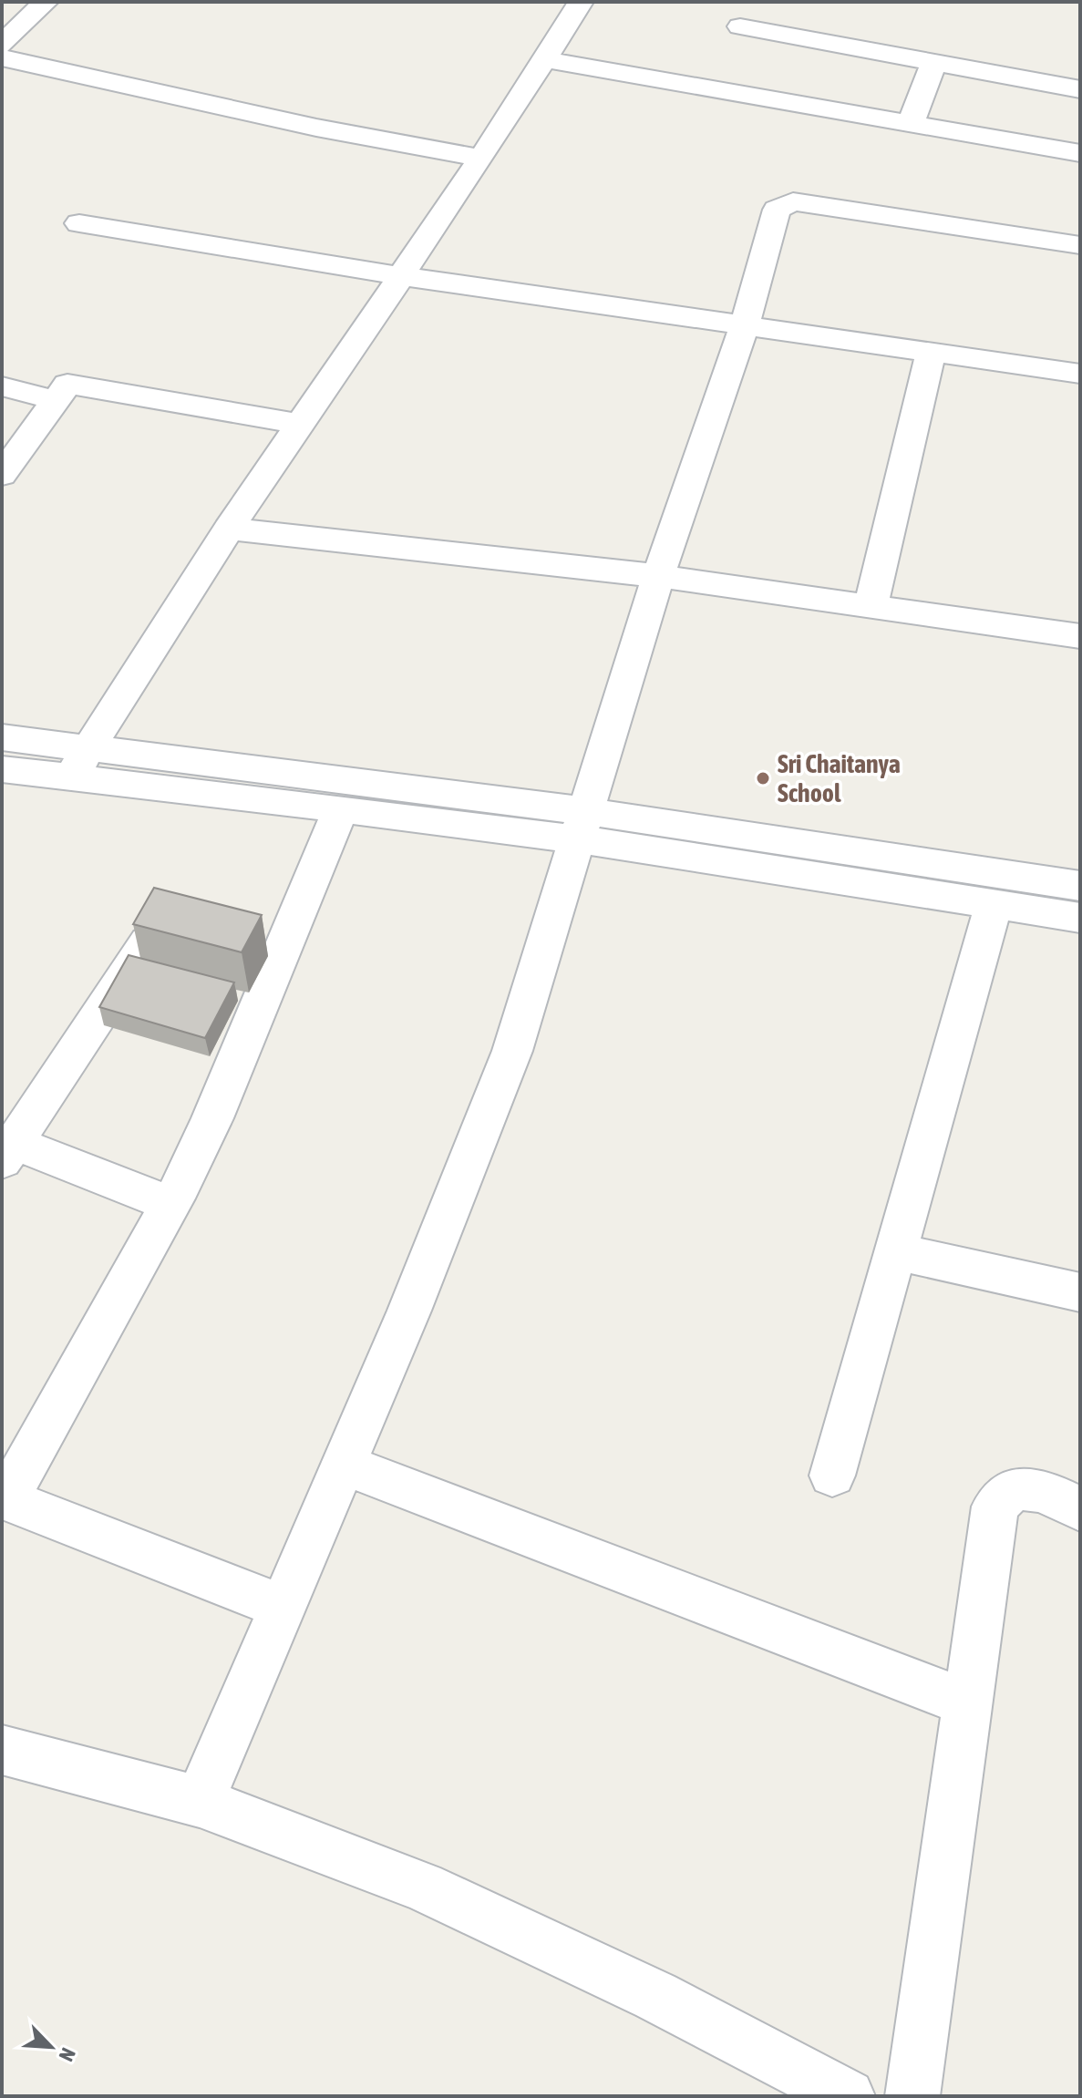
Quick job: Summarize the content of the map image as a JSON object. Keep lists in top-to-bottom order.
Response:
{
  "places": ["Sri Chaitanya School"],
  "north": "bottom right"
}
